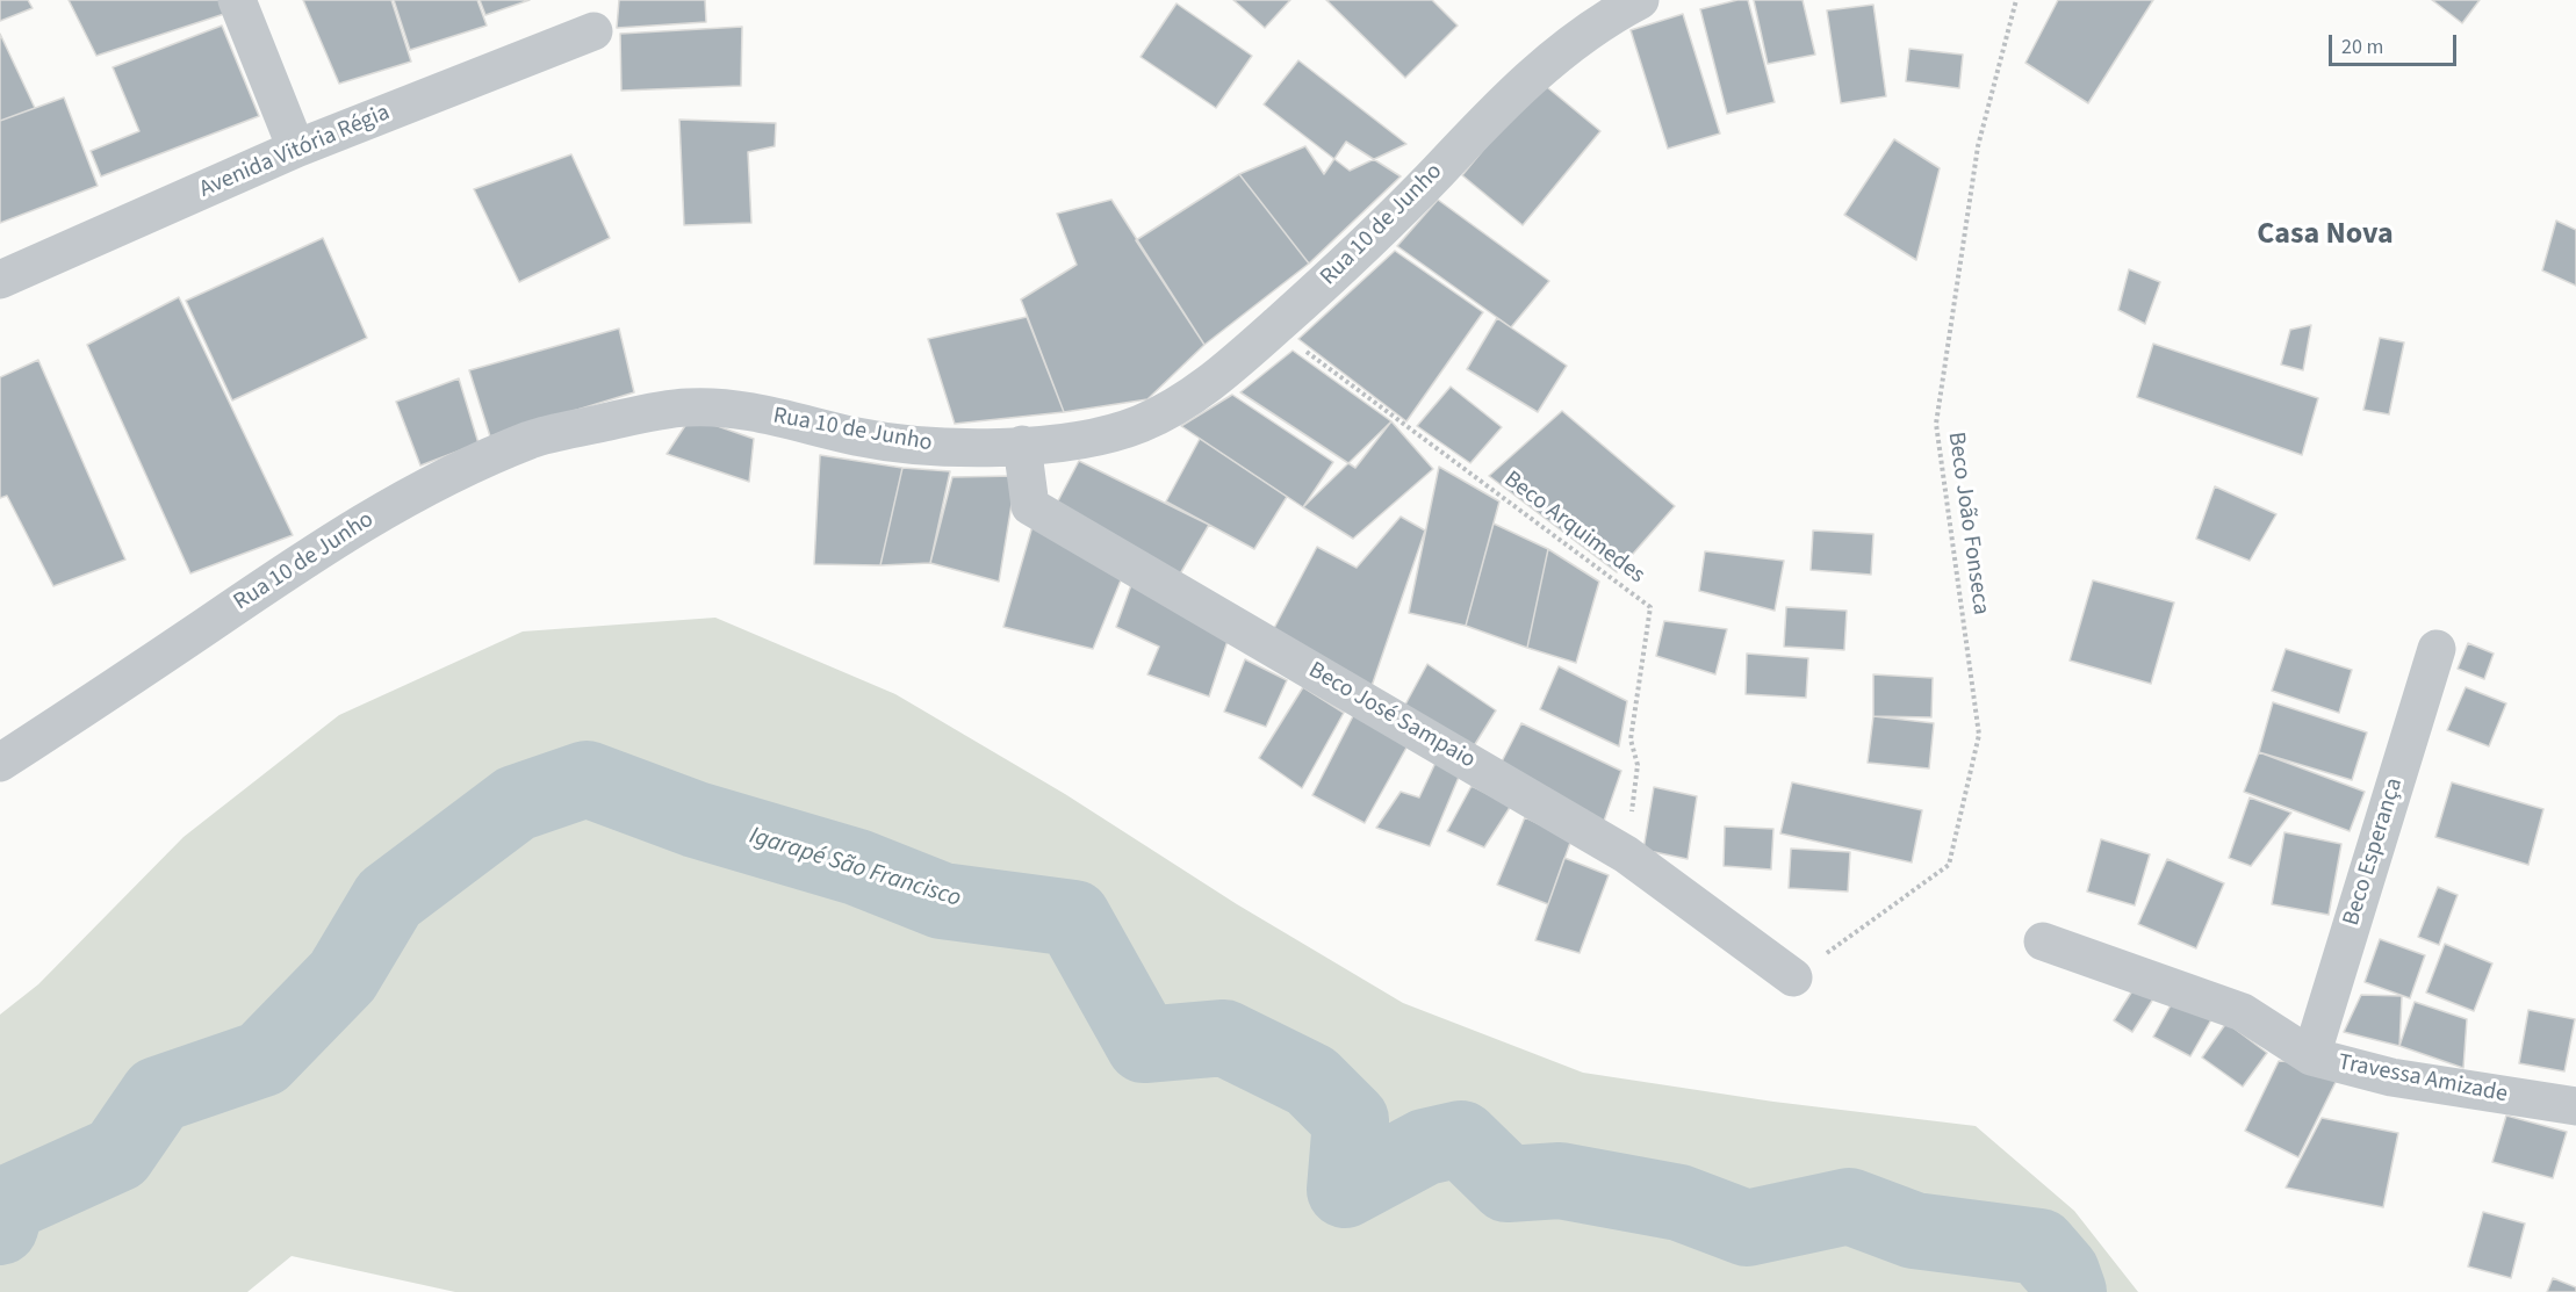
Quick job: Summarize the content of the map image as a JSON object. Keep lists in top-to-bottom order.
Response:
{
  "streets": {
    "street": [
      "Avenida Vitória Régia",
      "Rua 10 de Junho",
      "Beco José Sampaio",
      "Beco Esperança",
      "Travessa Amizade"
    ],
    "path": ["Beco João Fonseca", "Beco Arquimedes"]
  },
  "crossings": [
    ["Rua 10 de Junho", "Beco Arquimedes"],
    ["Rua 10 de Junho", "Beco José Sampaio"],
    ["Beco João Fonseca", "Beco José Sampaio"],
    ["Beco Arquimedes", "Beco José Sampaio"],
    ["Beco Esperança", "Travessa Amizade"]
  ],
  "districts": ["Casa Nova"],
  "water": ["Igarapé São Francisco"],
  "scale_bar": "20 m"
}
